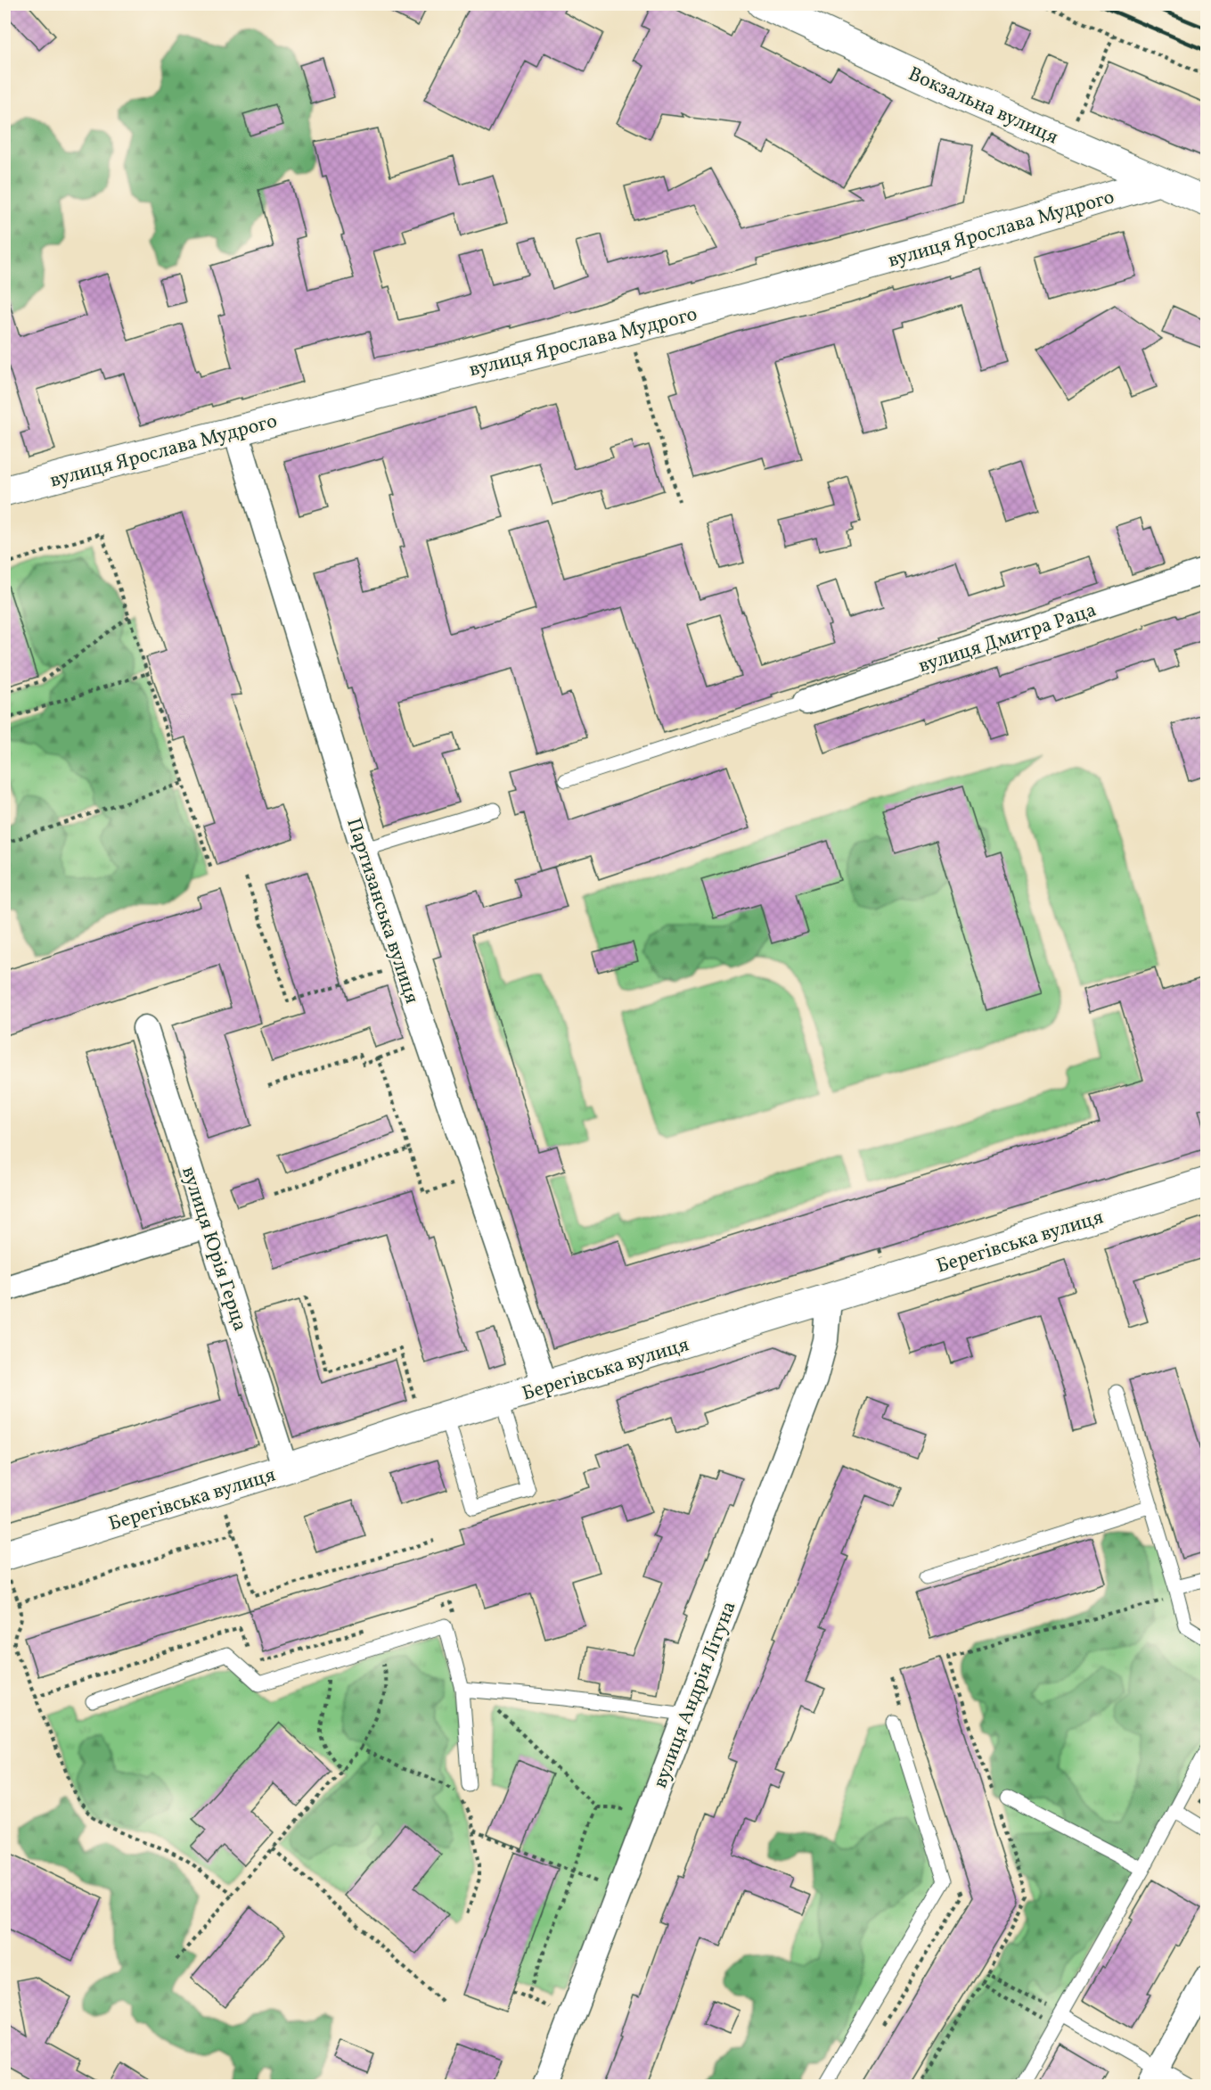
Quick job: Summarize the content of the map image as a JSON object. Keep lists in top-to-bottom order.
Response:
{
  "streets": {
    "street": [
      "Вокзальна вулиця",
      "вулиця Ярослава Мудрого",
      "вулиця Дмитра Раца",
      "Партизанська вулиця",
      "Берегівська вулиця",
      "вулиця Юрія Герца",
      "вулиця Андрія Літуна"
    ]
  },
  "crossings": [
    ["Вокзальна вулиця", "вулиця Ярослава Мудрого"],
    ["вулиця Ярослава Мудрого", "Партизанська вулиця"],
    ["Партизанська вулиця", "Берегівська вулиця"],
    ["Берегівська вулиця", "вулиця Юрія Герца"],
    ["Берегівська вулиця", "вулиця Андрія Літуна"]
  ]
}
